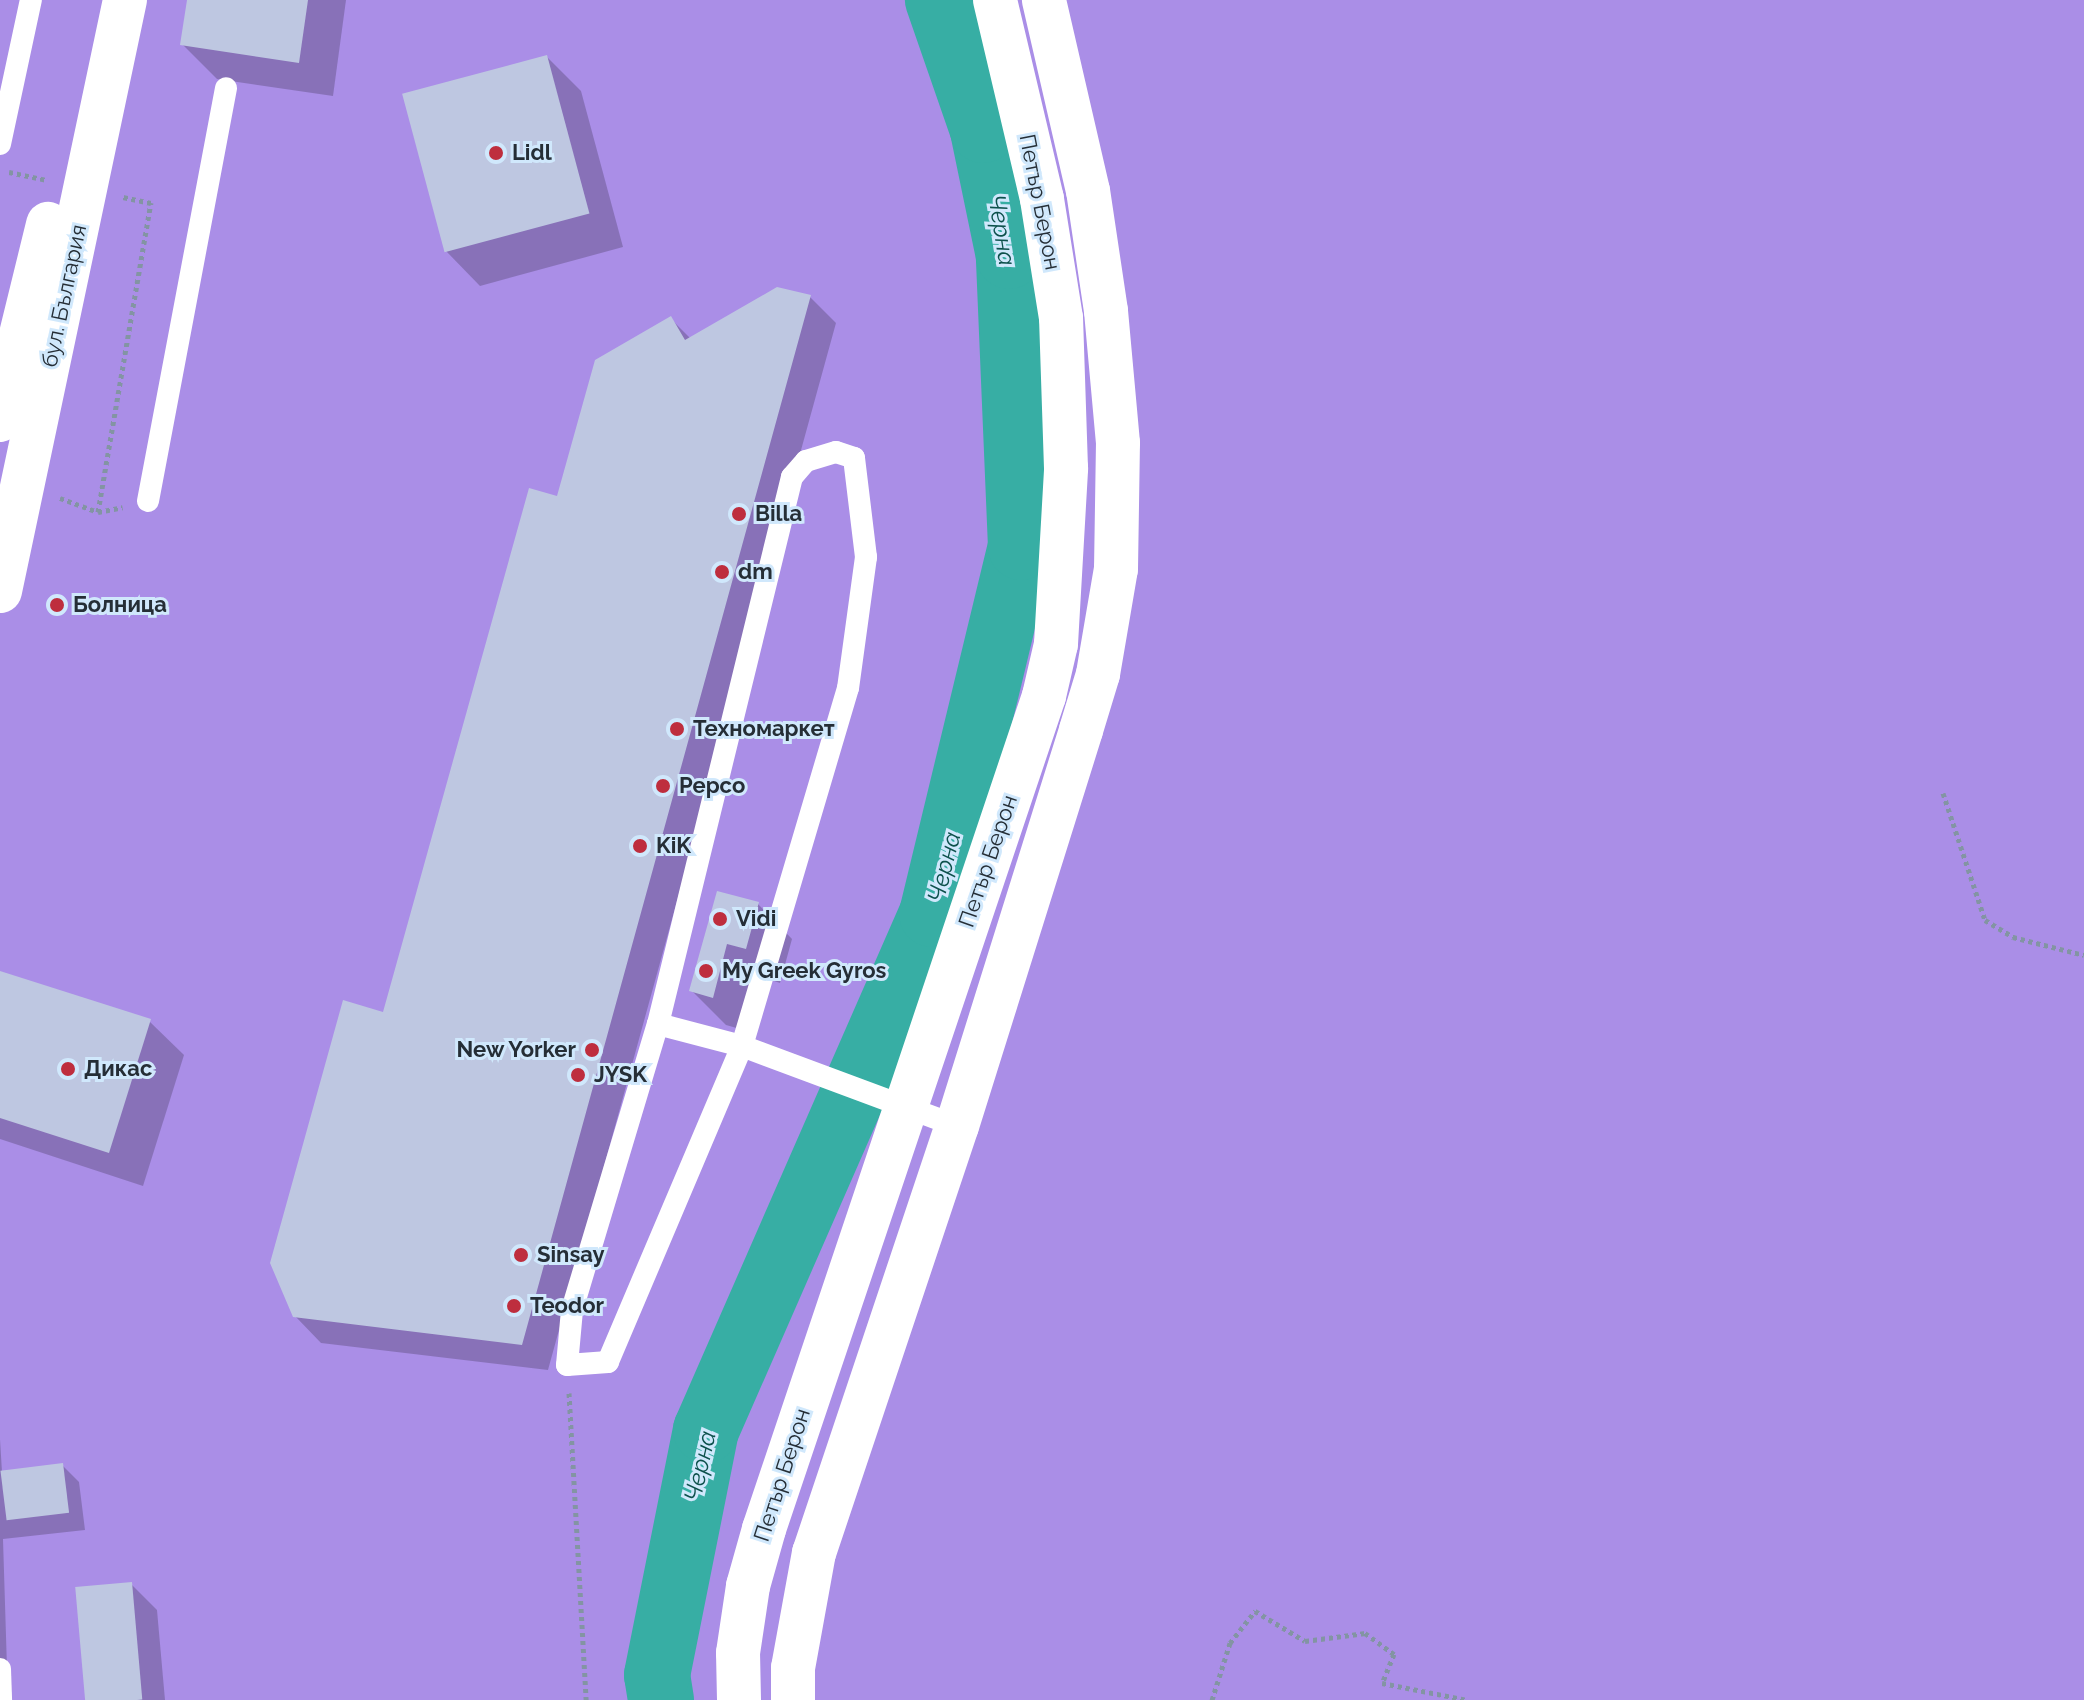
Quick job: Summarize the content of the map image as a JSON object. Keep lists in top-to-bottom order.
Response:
{
  "streets": {
    "main road": ["Петър Берон", "бул. България"]
  },
  "water": ["Черна"],
  "places": [
    "Lidl",
    "Billa",
    "dm",
    "Болница",
    "Техномаркет",
    "Pepco",
    "KiK",
    "Vidi",
    "My Greek Gyros",
    "New Yorker",
    "Дикас",
    "JYSK",
    "Sinsay",
    "Teodor"
  ]
}
